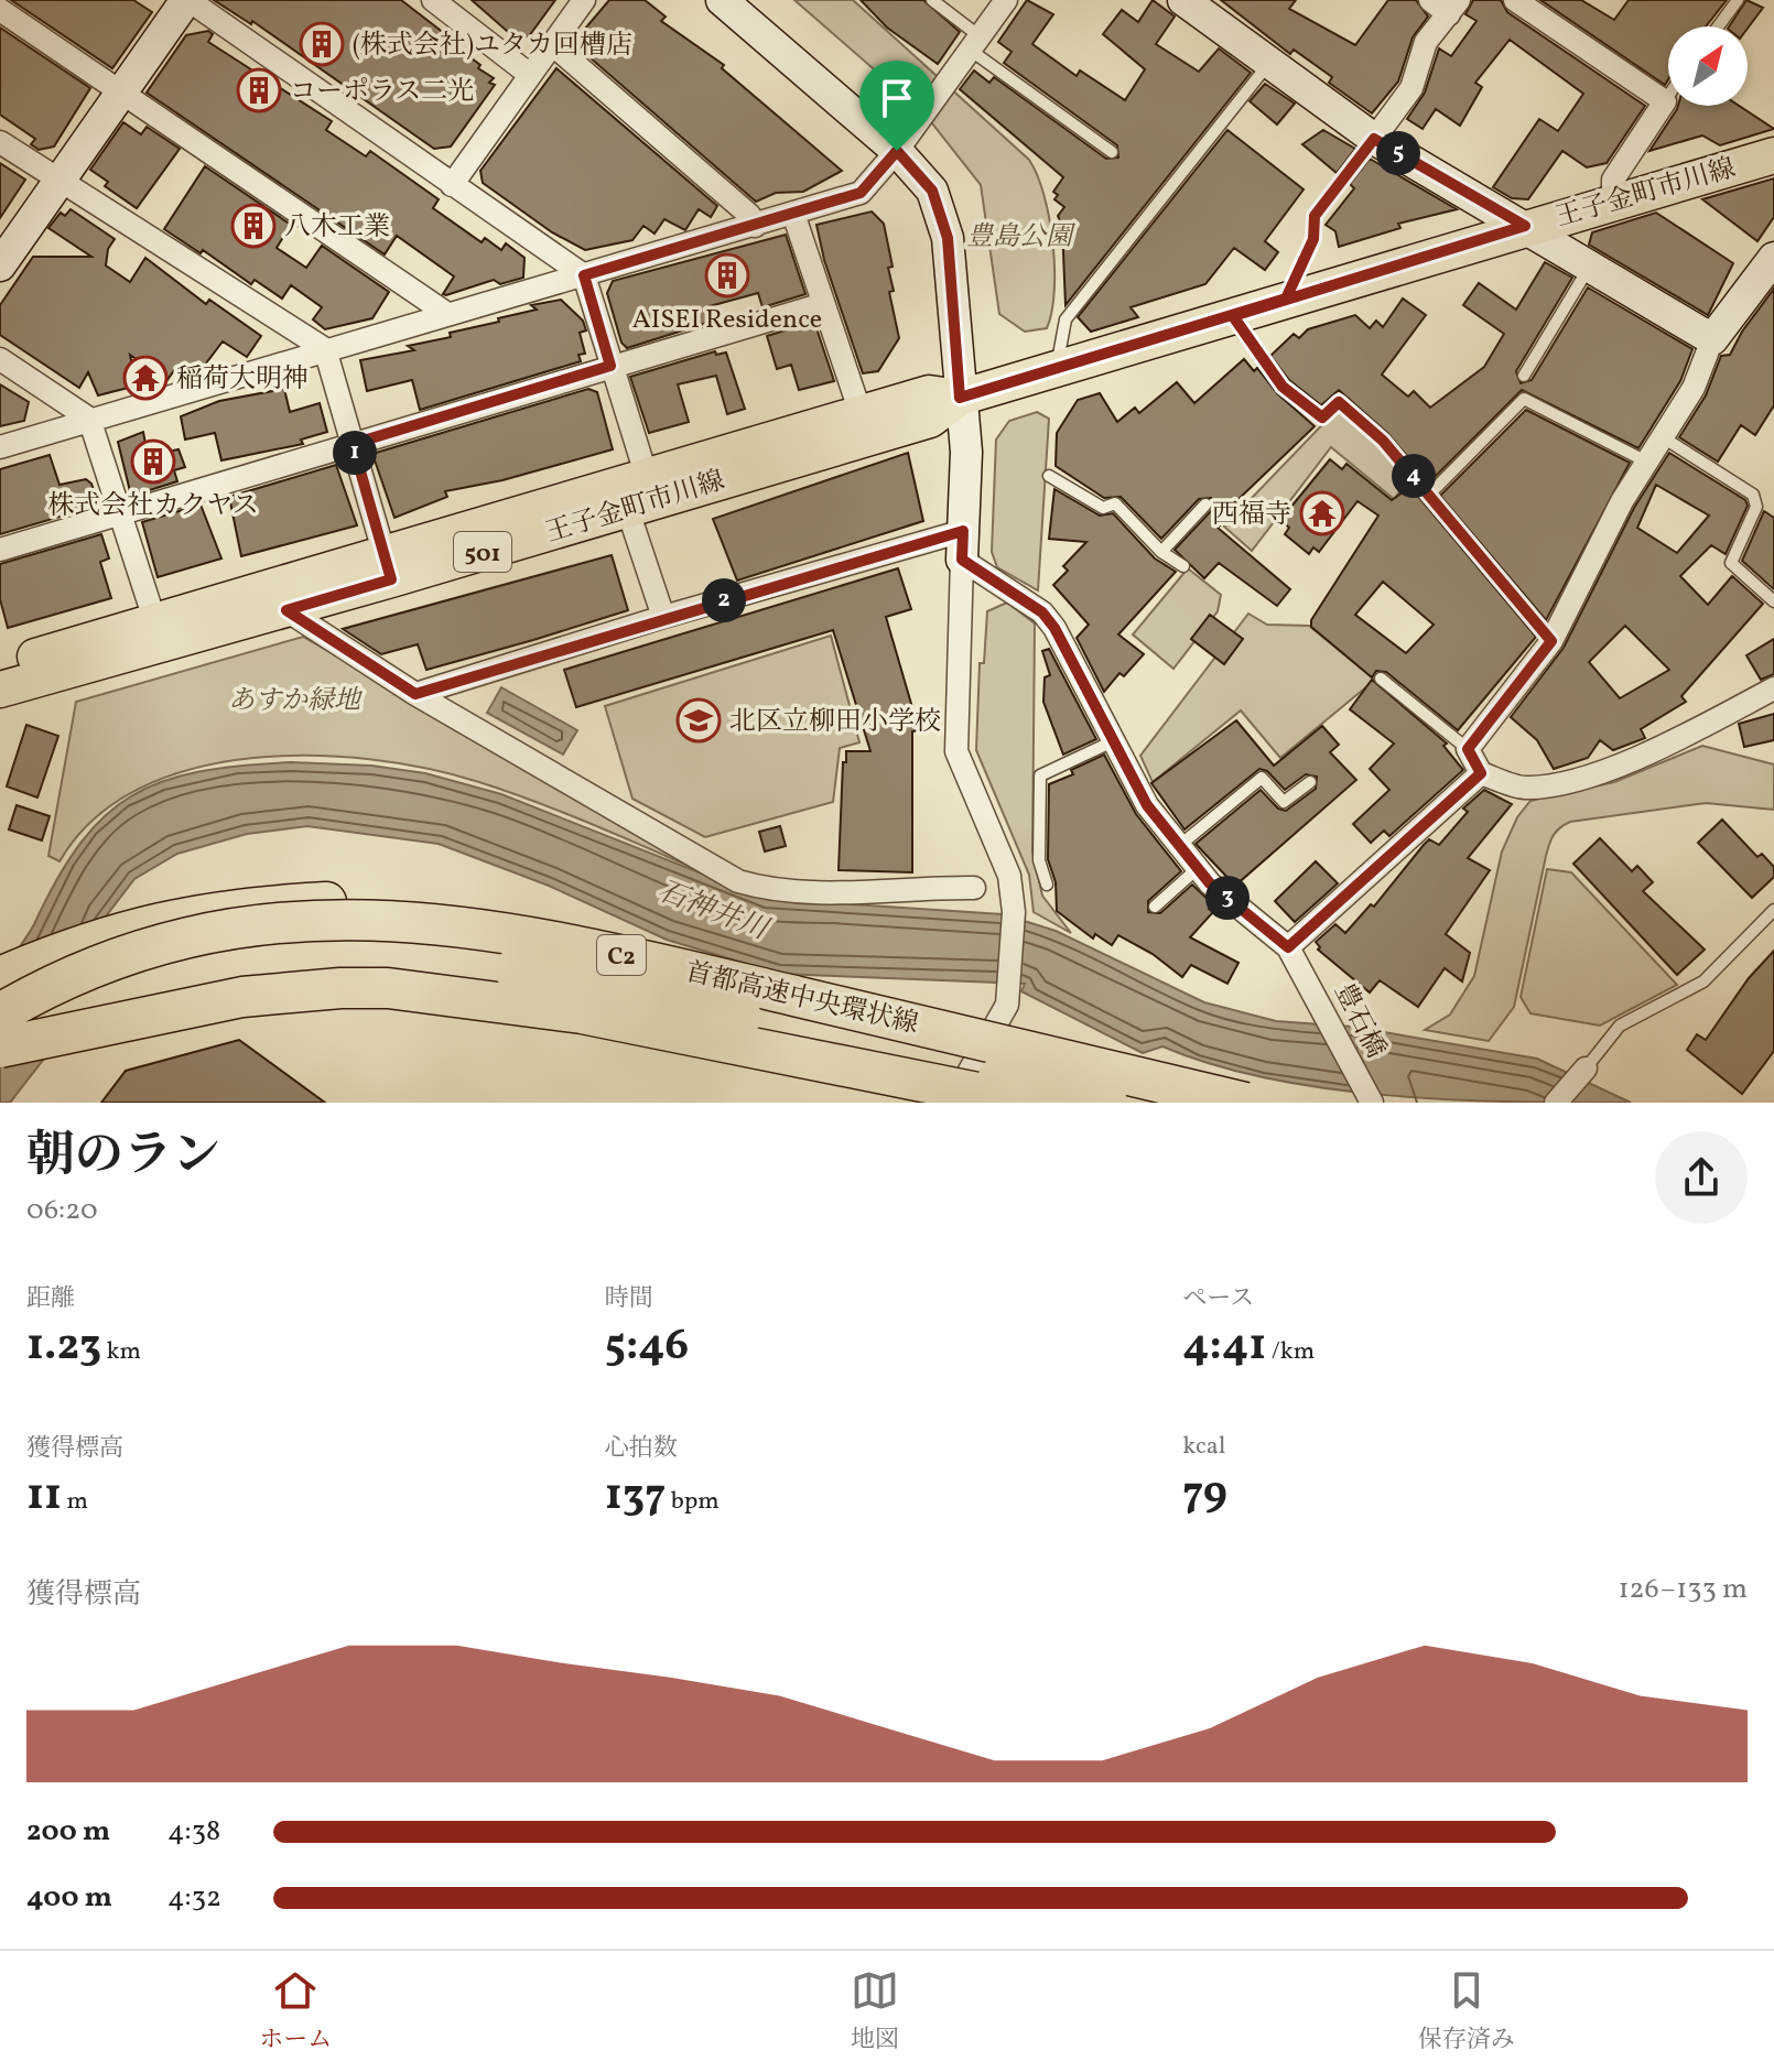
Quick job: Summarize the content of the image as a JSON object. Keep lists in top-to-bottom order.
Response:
{
  "streets": {
    "highway": ["C2", "首都高速中央環状線"],
    "main road": ["王子金町市川線", "501"],
    "street": ["豊石橋"]
  },
  "crossings": [
    ["C2", "首都高速中央環状線"]
  ],
  "water": ["石神井川"],
  "parks": ["豊島公園", "あすか緑地"],
  "places": {
    "building": [
      "(株式会社)ユタカ回槽店",
      "コーポラス二光",
      "八木工業",
      "AISEI Residence",
      "株式会社カクヤス"
    ],
    "temple": ["稲荷大明神", "西福寺"],
    "school or university": ["北区立柳田小学校"]
  },
  "north": "top right",
  "page": {
    "pins": [
      "5",
      "1",
      "4",
      "2",
      "3"
    ],
    "heading": ["朝のラン", "06:20"],
    "stats": [
      ["距離", "1.23 km"],
      ["時間", "5:46"],
      ["ペース", "4:41 /km"],
      ["獲得標高", "11 m"],
      ["心拍数", "137 bpm"],
      ["kcal", "79"]
    ],
    "chart": ["獲得標高", "126–133 m"],
    "list": [
      {
        "name": "200 m",
        "note": "4:38"
      },
      {
        "name": "400 m",
        "note": "4:32"
      }
    ],
    "tabs": ["ホーム", "地図", "保存済み"]
  }
}
